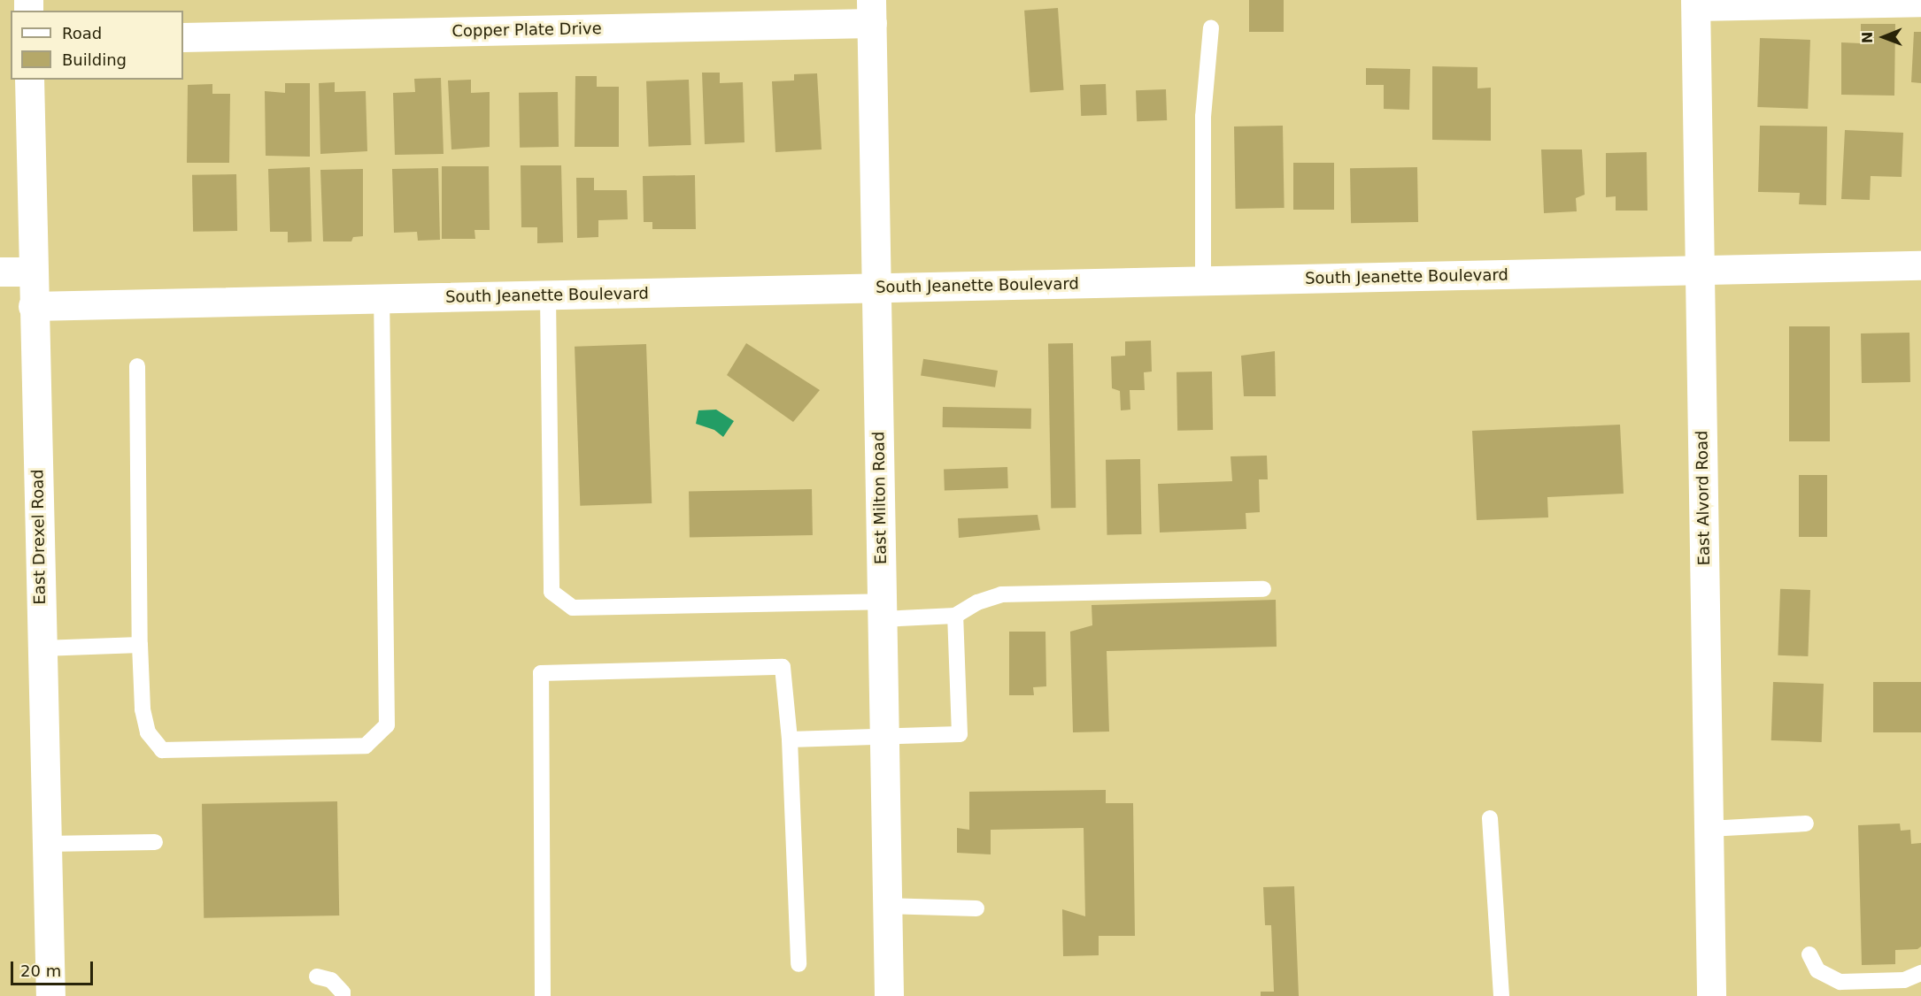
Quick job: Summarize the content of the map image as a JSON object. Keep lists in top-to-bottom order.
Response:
{
  "streets": {
    "street": [
      "Copper Plate Drive",
      "South Jeanette Boulevard",
      "East Milton Road",
      "East Alvord Road",
      "East Drexel Road"
    ]
  },
  "crossings": [
    ["Copper Plate Drive", "East Milton Road"],
    ["South Jeanette Boulevard", "East Milton Road"],
    ["South Jeanette Boulevard", "East Alvord Road"],
    ["South Jeanette Boulevard", "East Drexel Road"]
  ],
  "legend": ["Road", "Building"],
  "scale_bar": "20 m",
  "north": "left"
}
